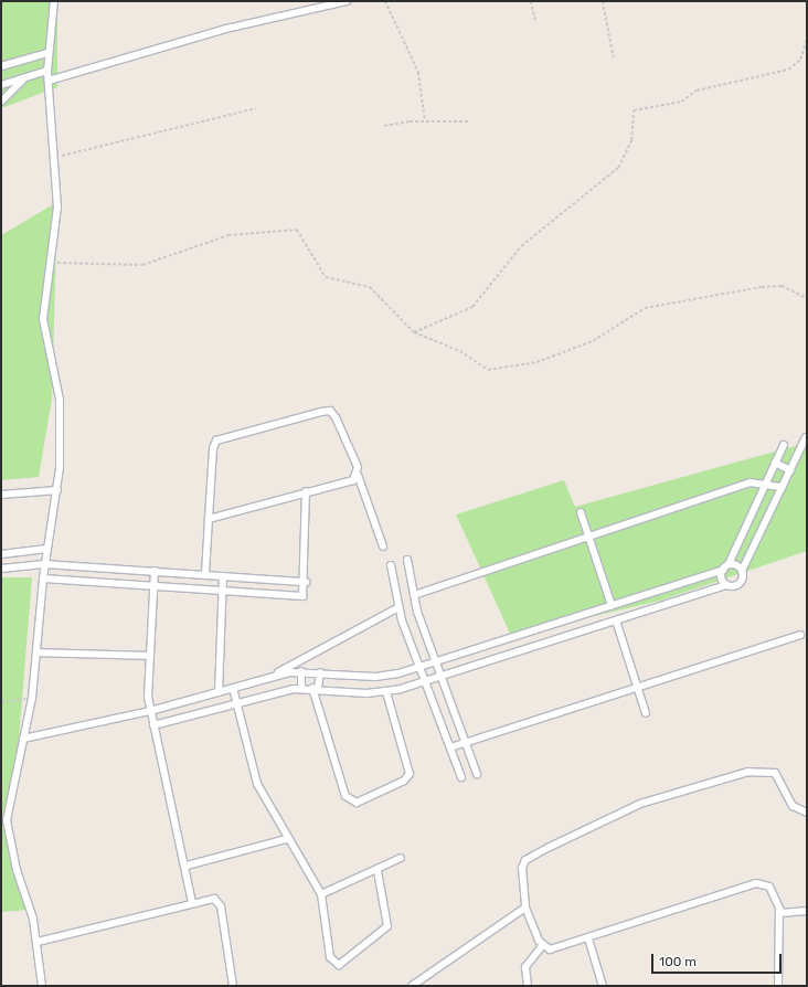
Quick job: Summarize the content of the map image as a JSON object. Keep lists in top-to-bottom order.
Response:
{
  "scale_bar": "100 m"
}
